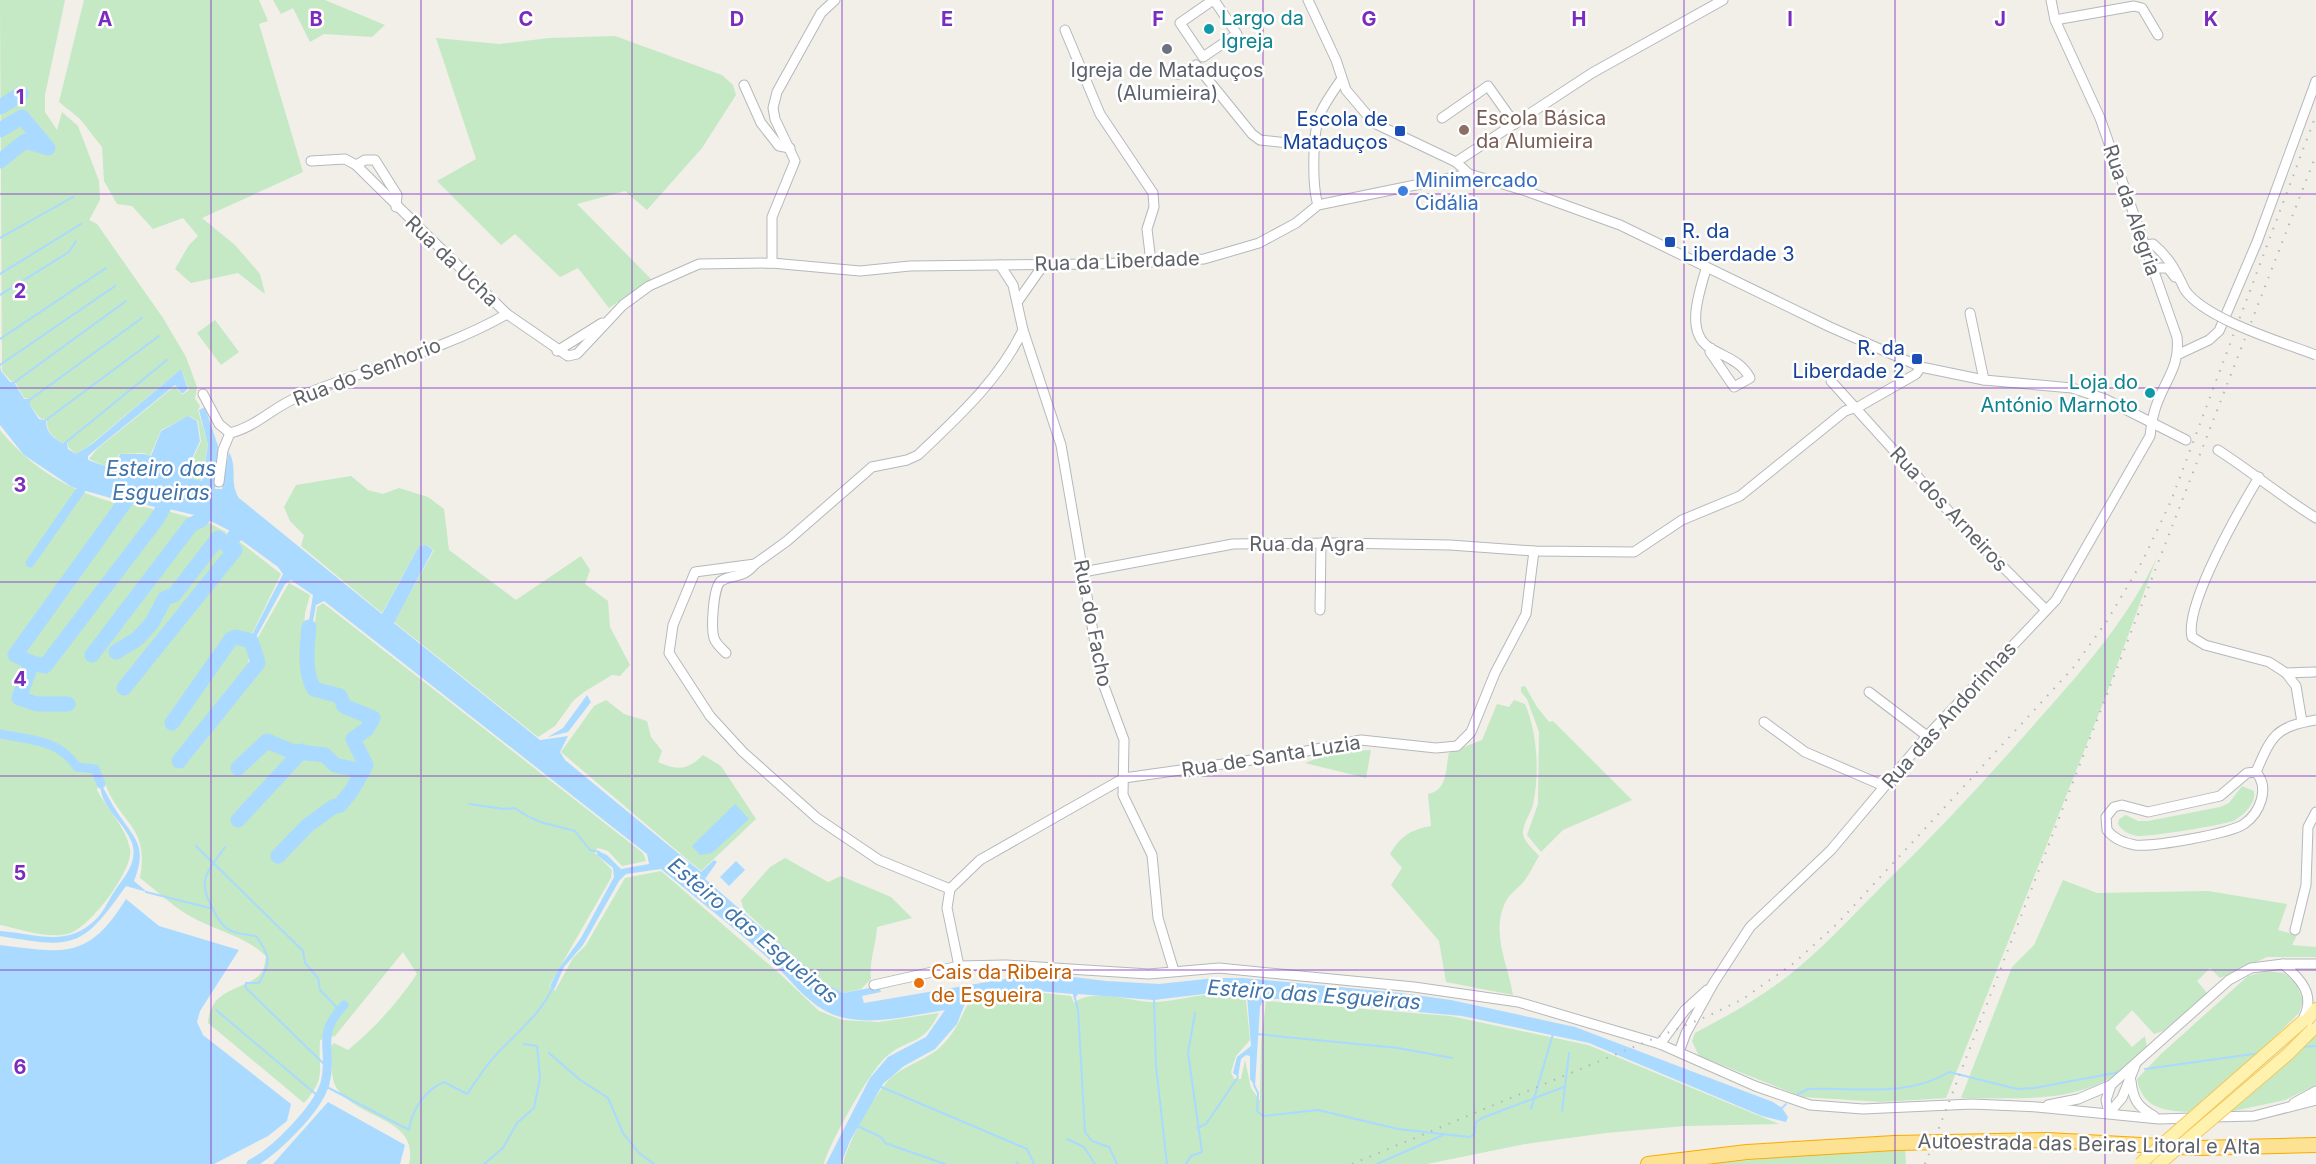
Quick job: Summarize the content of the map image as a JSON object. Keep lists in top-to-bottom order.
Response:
{
  "streets": {
    "highway": ["Autoestrada das Beiras Litoral e Alta"],
    "street": [
      "Rua da Alegria",
      "Rua da Ucha",
      "Rua da Liberdade",
      "Rua do Senhorio",
      "Rua dos Arneiros",
      "Rua da Agra",
      "Rua do Facho",
      "Rua das Andorinhas",
      "Rua de Santa Luzia"
    ]
  },
  "crossings": [
    ["Rua da Ucha", "Rua da Liberdade"],
    ["Rua da Ucha", "Rua do Senhorio"],
    ["Rua da Liberdade", "Rua do Senhorio"],
    ["Rua da Liberdade", "Rua da Agra"],
    ["Rua da Liberdade", "Rua do Facho"],
    ["Rua da Liberdade", "Rua das Andorinhas"],
    ["Rua dos Arneiros", "Rua da Agra"],
    ["Rua dos Arneiros", "Rua das Andorinhas"],
    ["Rua da Agra", "Rua do Facho"],
    ["Rua da Agra", "Rua de Santa Luzia"],
    ["Rua do Facho", "Rua de Santa Luzia"]
  ],
  "water": ["Esteiro das Esgueiras"],
  "places": {
    "other": [
      "Largo da Igreja",
      "Igreja de Mataduços (Alumieira)",
      "Escola Básica da Alumieira",
      "Minimercado Cidália",
      "Loja do António Marnoto",
      "Cais da Ribeira de Esgueira"
    ],
    "transit": ["Escola de Mataduços", "R. da Liberdade 3", "R. da Liberdade 2"]
  },
  "grid": {
    "columns": [
      "A",
      "B",
      "C",
      "D",
      "E",
      "F",
      "G",
      "H",
      "I",
      "J",
      "K"
    ],
    "rows": [
      "1",
      "2",
      "3",
      "4",
      "5",
      "6"
    ]
  }
}
